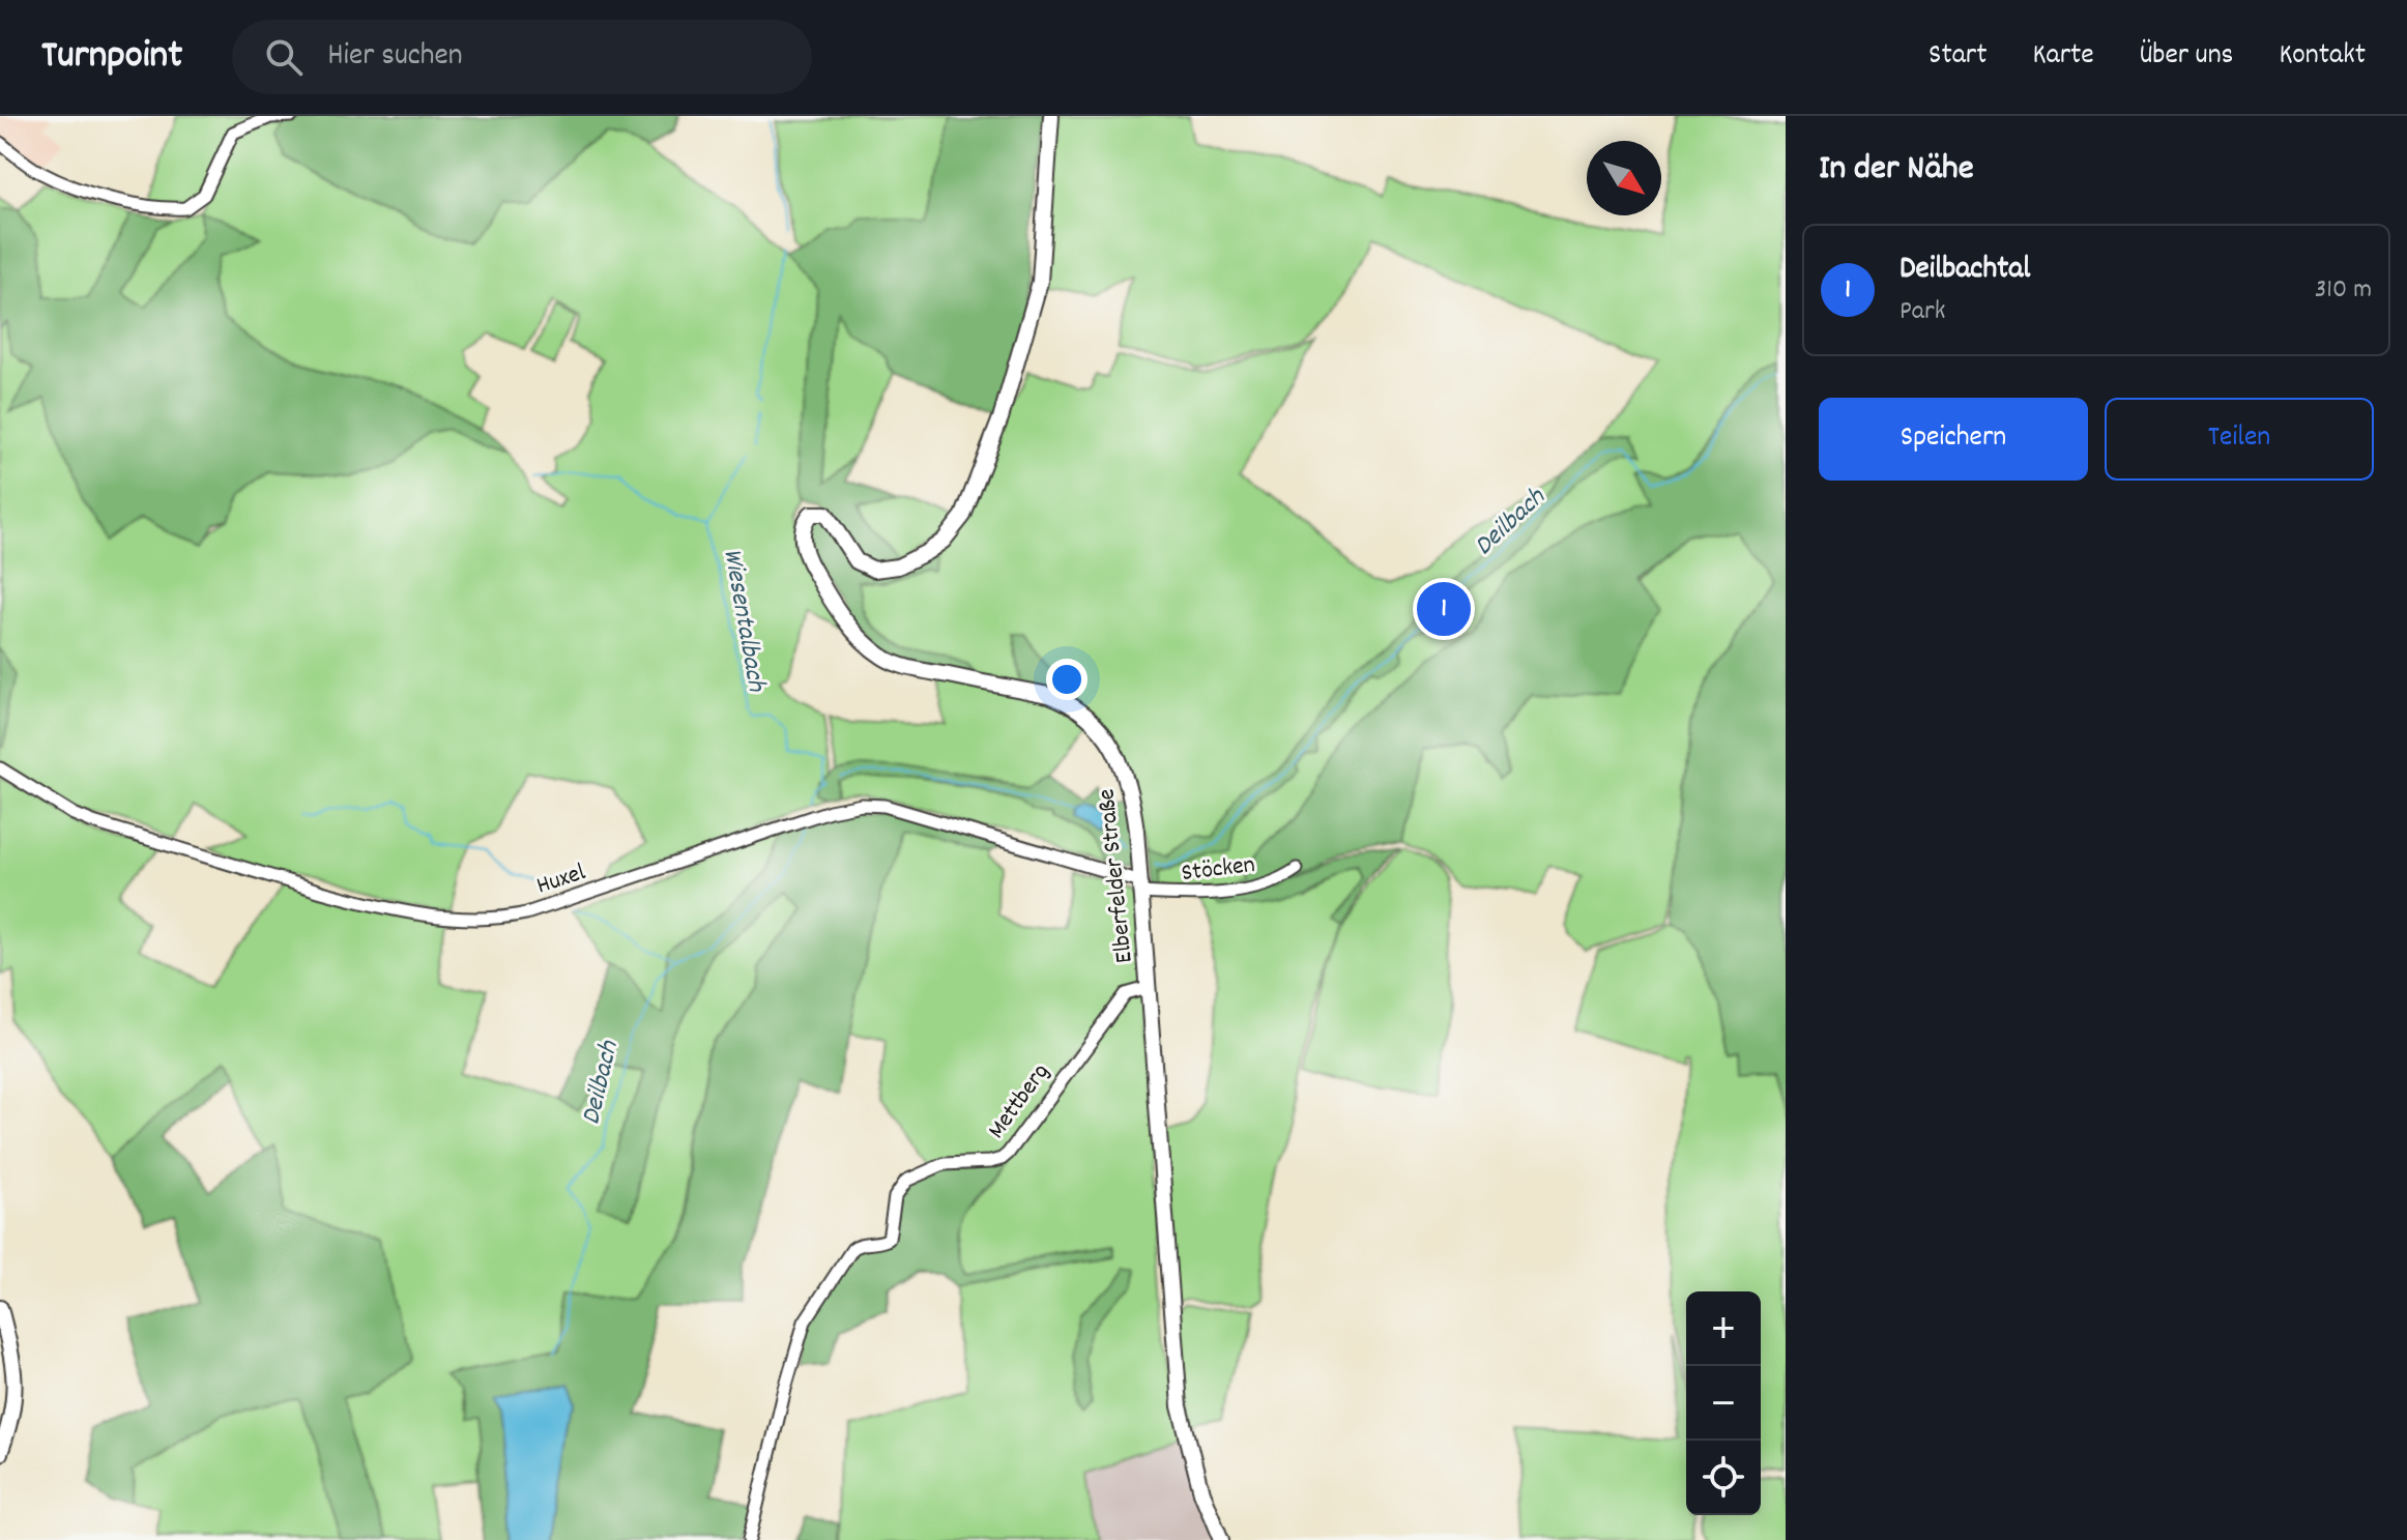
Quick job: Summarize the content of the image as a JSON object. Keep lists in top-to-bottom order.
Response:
{
  "streets": {
    "main road": ["Elberfelder Straße"],
    "street": ["Stöcken", "Huxel", "Mettberg"]
  },
  "crossings": [
    ["Stöcken", "Elberfelder Straße"],
    ["Stöcken", "Huxel"],
    ["Elberfelder Straße", "Huxel"],
    ["Elberfelder Straße", "Mettberg"]
  ],
  "water": ["Deilbach", "Wiesentalbach"],
  "north": "bottom right",
  "page": {
    "header": "Turnpoint",
    "search": "Hier suchen",
    "nav": [
      "Start",
      "Karte",
      "Über uns",
      "Kontakt"
    ],
    "heading": "In der Nähe",
    "list": [
      {
        "mark": "1",
        "name": "Deilbachtal",
        "note": "Park",
        "value": "310 m"
      }
    ],
    "buttons": ["Speichern", "Teilen"],
    "pins": "1",
    "map_buttons": ["+", "−"]
  }
}
